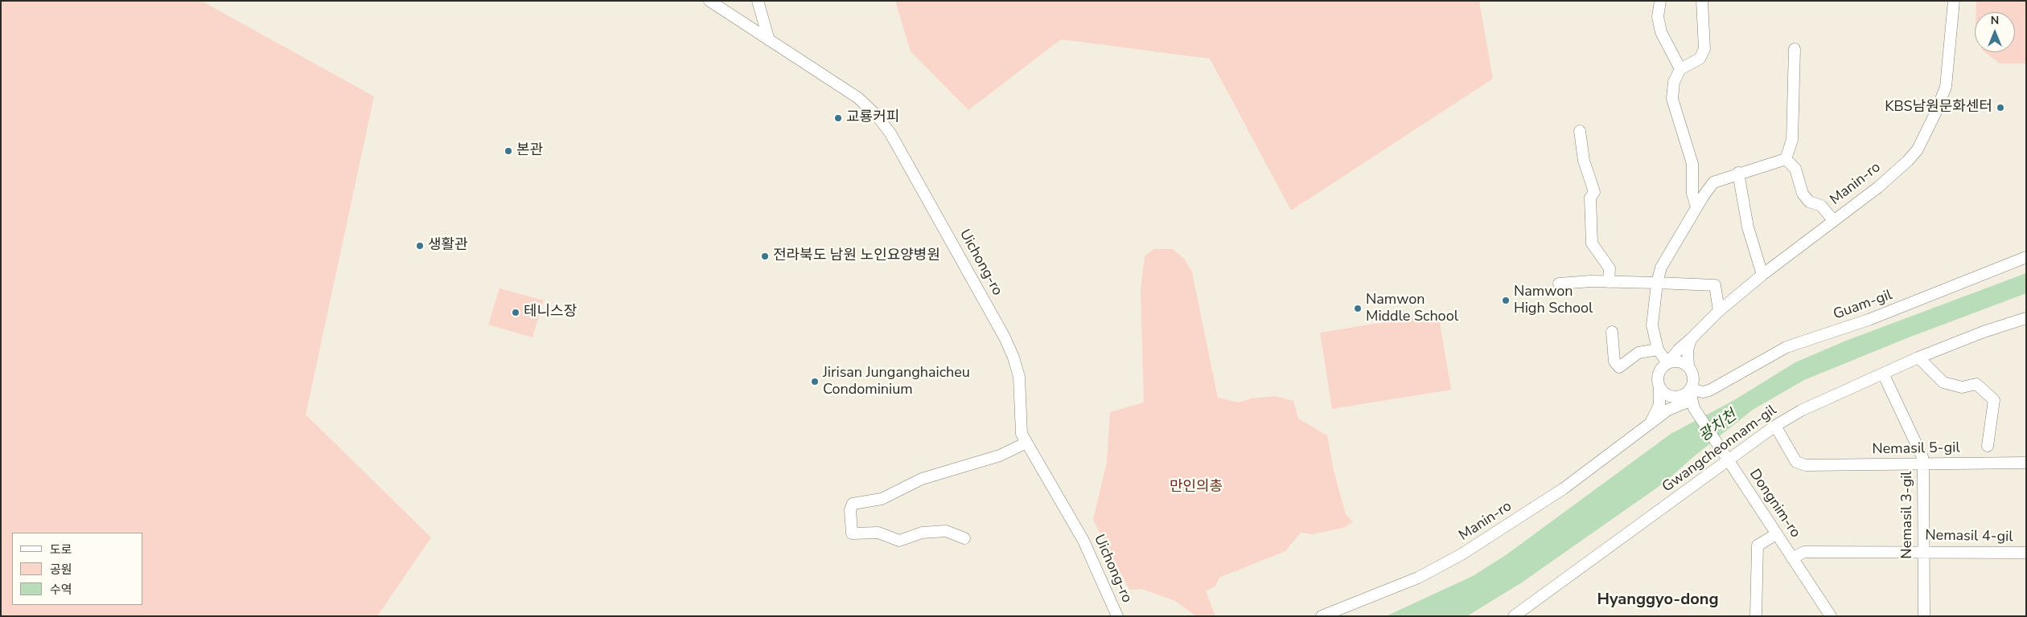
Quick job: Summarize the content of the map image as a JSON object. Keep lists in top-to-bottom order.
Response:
{
  "streets": {
    "street": [
      "Manin-ro",
      "Uichong-ro",
      "Guam-gil",
      "Gwangcheonnam-gil",
      "Nemasil 5-gil",
      "Dongnim-ro",
      "Nemasil 3-gil",
      "Nemasil 4-gil"
    ]
  },
  "crossings": [
    ["Manin-ro", "Dongnim-ro"],
    ["Gwangcheonnam-gil", "Nemasil 5-gil"],
    ["Gwangcheonnam-gil", "Dongnim-ro"],
    ["Gwangcheonnam-gil", "Nemasil 3-gil"],
    ["Nemasil 5-gil", "Nemasil 3-gil"],
    ["Dongnim-ro", "Nemasil 4-gil"],
    ["Nemasil 3-gil", "Nemasil 4-gil"]
  ],
  "districts": ["Hyanggyo-dong"],
  "water": ["광치천"],
  "parks": ["만인의총"],
  "places": [
    "KBS남원문화센터",
    "교룡커피",
    "본관",
    "생활관",
    "전라북도 남원 노인요양병원",
    "Namwon High School",
    "Namwon Middle School",
    "테니스장",
    "Jirisan Junganghaicheu Condominium"
  ],
  "legend": ["도로", "공원", "수역"],
  "north": "top"
}
